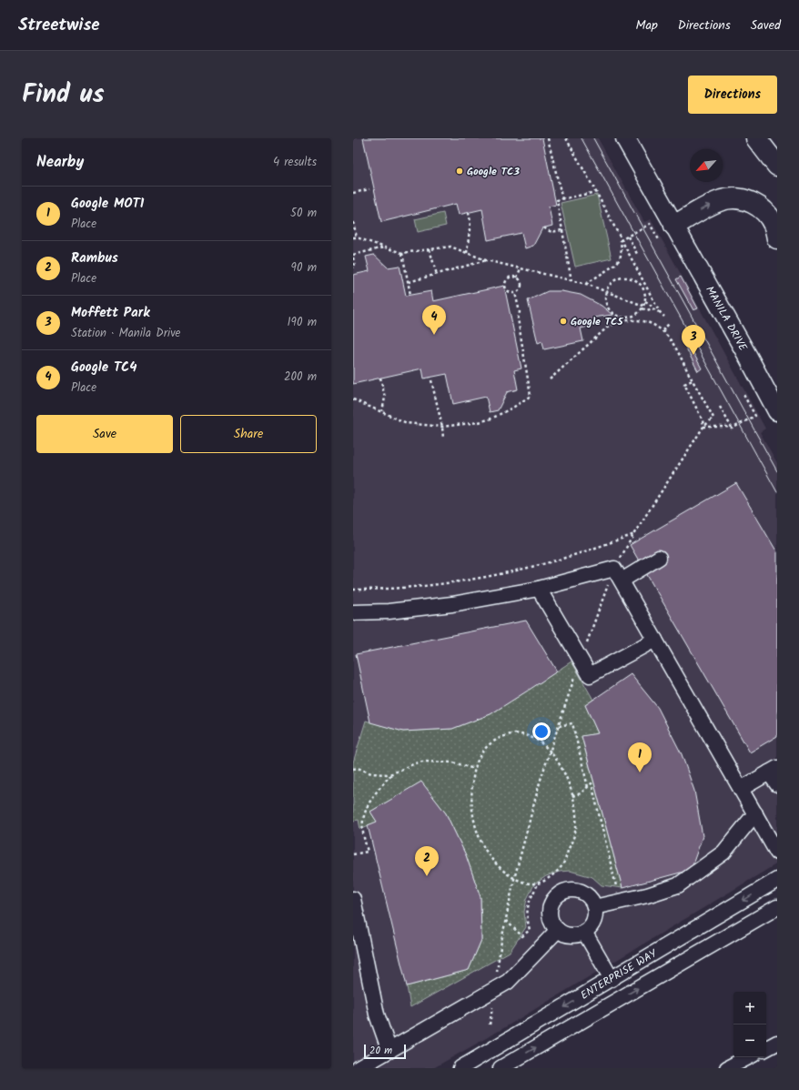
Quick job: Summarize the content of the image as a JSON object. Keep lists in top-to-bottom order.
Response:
{
  "streets": {
    "main road": ["MANILA DRIVE"],
    "street": ["ENTERPRISE WAY"]
  },
  "places": ["Google TC3", "Google TC5"],
  "scale_bar": "20 m",
  "north": "bottom left",
  "page": {
    "header": "Streetwise",
    "nav": ["Map", "Directions", "Saved"],
    "title": "Find us",
    "buttons": [
      "Directions",
      ["Save", "Share"]
    ],
    "heading": ["Nearby", "4 results"],
    "list": [
      {
        "mark": "1",
        "name": "Google MOT1",
        "note": "Place",
        "value": "50 m"
      },
      {
        "mark": "2",
        "name": "Rambus",
        "note": "Place",
        "value": "90 m"
      },
      {
        "mark": "3",
        "name": "Moffett Park",
        "note": "Station · Manila Drive",
        "value": "190 m"
      },
      {
        "mark": "4",
        "name": "Google TC4",
        "note": "Place",
        "value": "200 m"
      }
    ],
    "pins": [
      "4",
      "3",
      "1",
      "2"
    ],
    "map_buttons": ["+", "−"],
    "scale": "20 m"
  }
}
